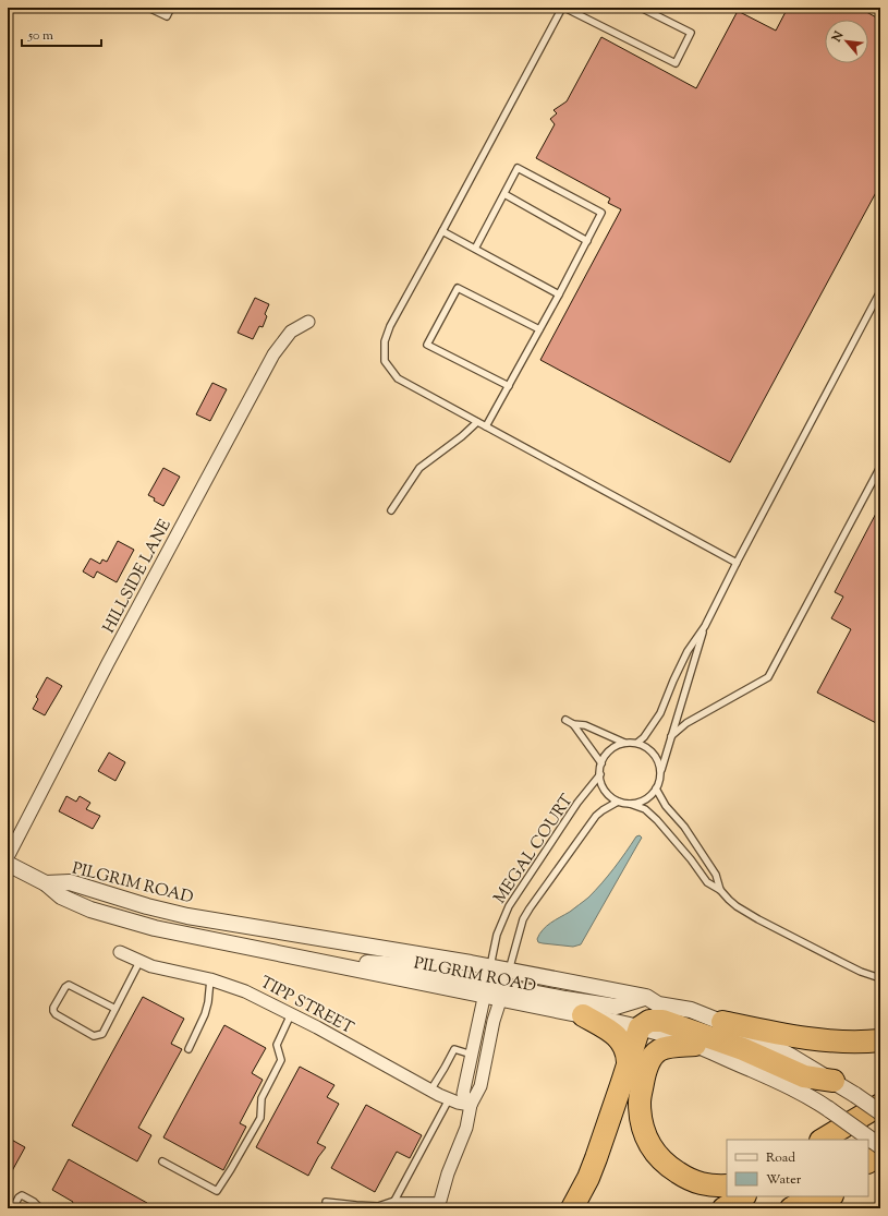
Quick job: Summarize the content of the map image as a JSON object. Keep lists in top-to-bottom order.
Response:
{
  "streets": {
    "street": ["HILLSIDE LANE", "PILGRIM ROAD", "TIPP STREET"],
    "lane": ["MEGAL COURT"]
  },
  "crossings": [
    ["MEGAL COURT", "PILGRIM ROAD"]
  ],
  "legend": ["Road", "Water"],
  "scale_bar": "50 m",
  "north": "top left"
}
